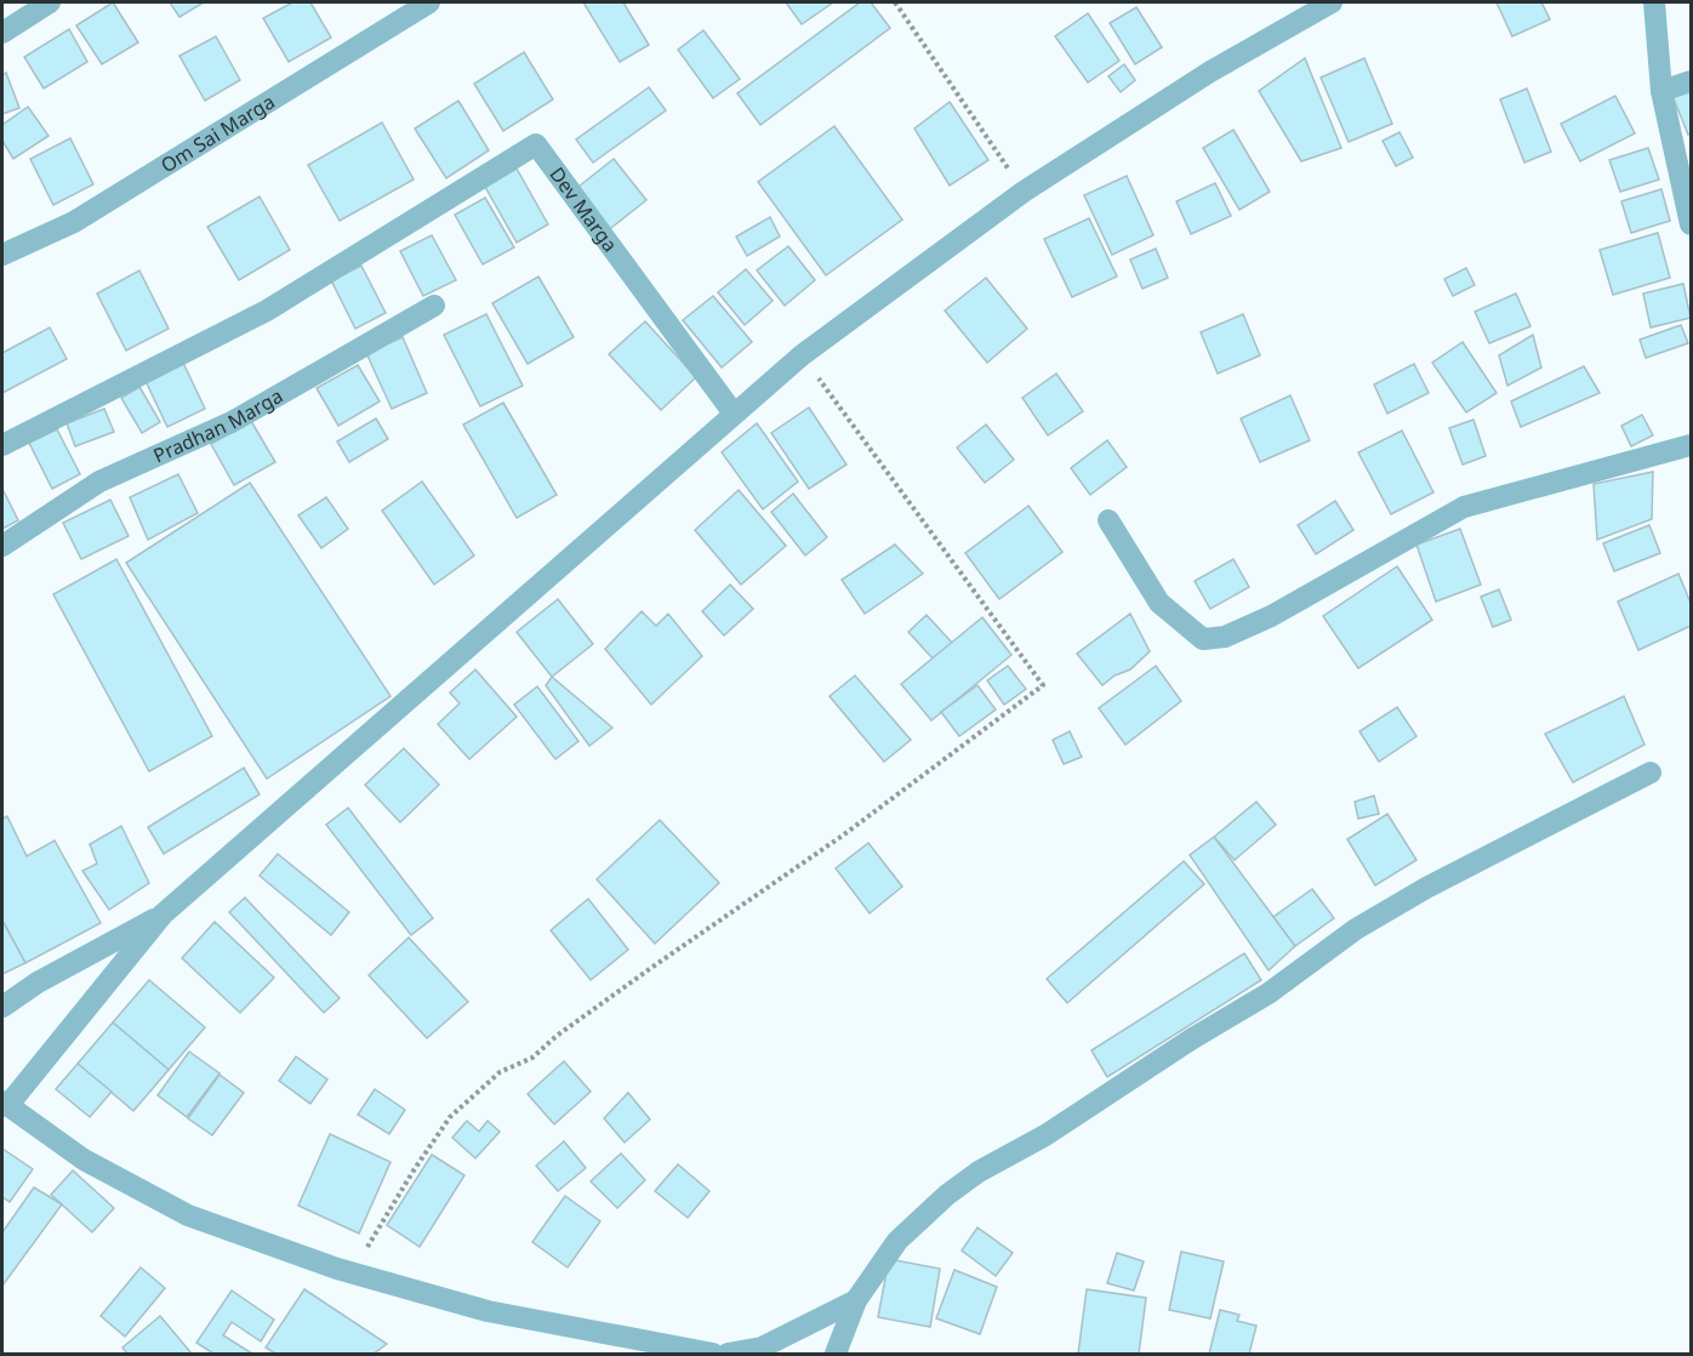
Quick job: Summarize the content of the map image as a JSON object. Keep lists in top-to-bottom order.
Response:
{
  "streets": {
    "street": ["Om Sai Marga", "Dev Marga", "Pradhan Marga"]
  }
}
